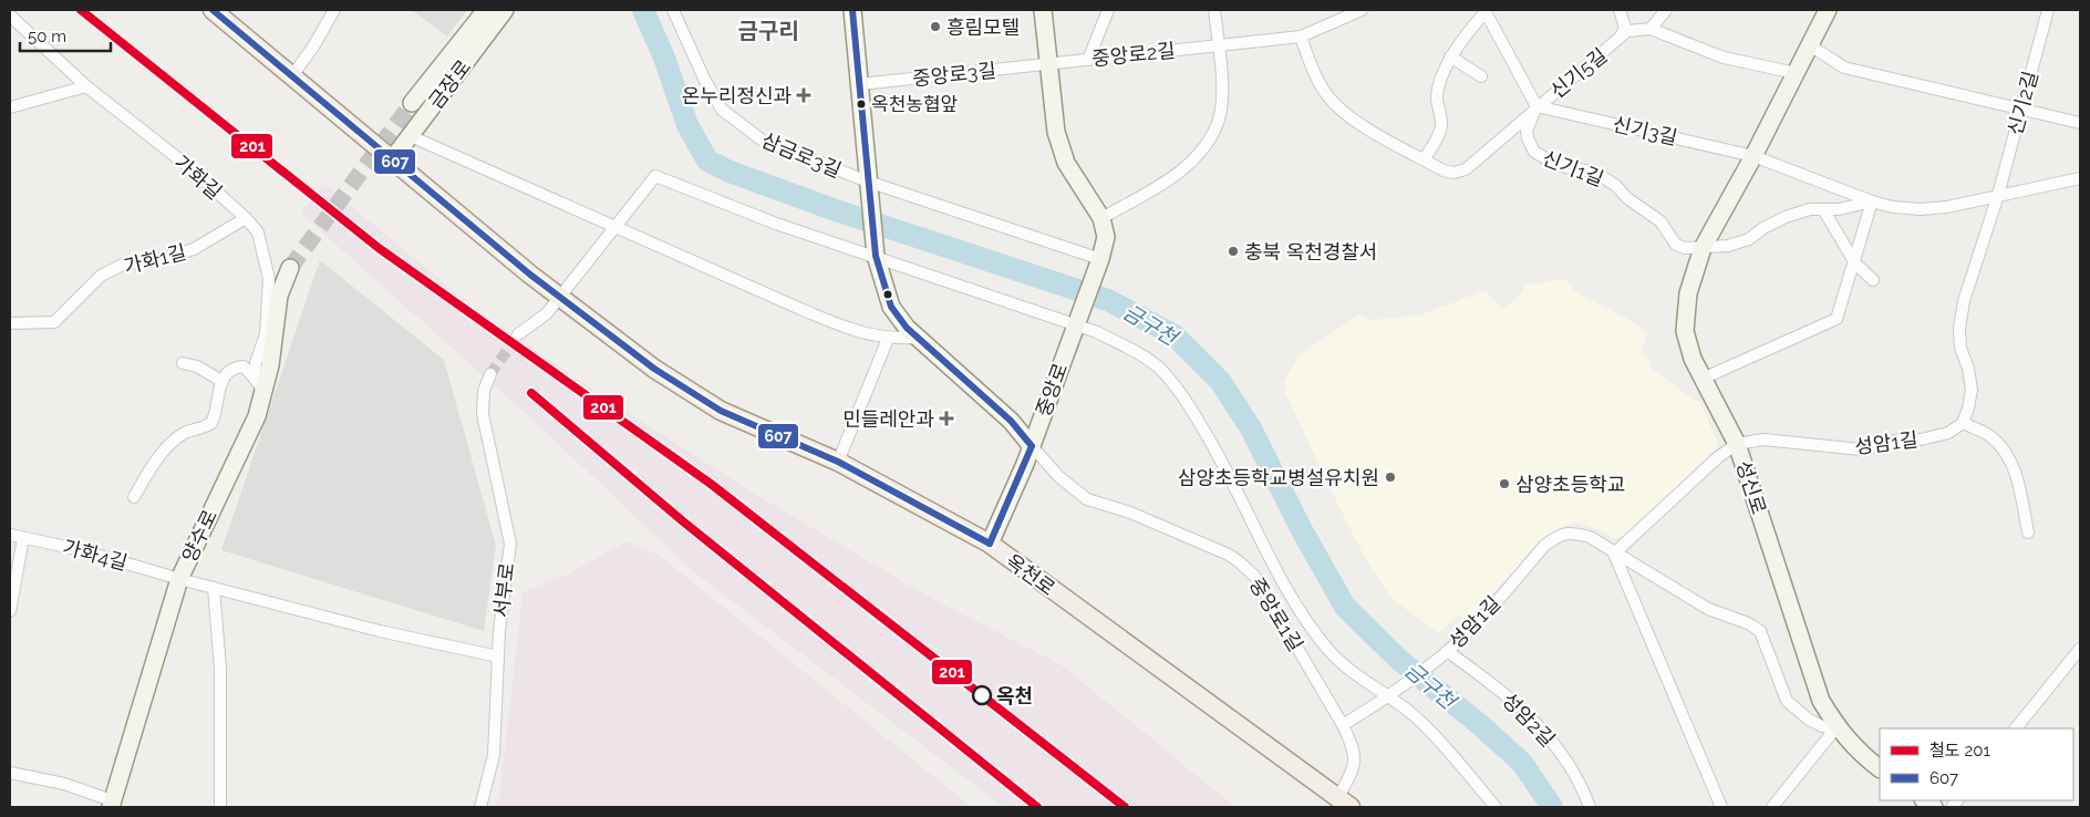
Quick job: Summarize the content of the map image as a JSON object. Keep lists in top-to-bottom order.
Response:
{
  "streets": {
    "main road": ["옥천로"],
    "street": [
      "중앙로2길",
      "신기5길",
      "중앙로3길",
      "금장로",
      "신기2길",
      "신기3길",
      "삼금로3길",
      "신기1길",
      "가화길",
      "가화1길",
      "중앙로",
      "성암1길",
      "성신로",
      "양수로",
      "가화4길",
      "서부로",
      "중앙로1길",
      "성암2길"
    ]
  },
  "crossings": [
    ["중앙로2길", "중앙로3길"],
    ["신기5길", "신기3길"],
    ["신기5길", "신기1길"],
    ["금장로", "옥천로"],
    ["신기3길", "신기1길"],
    ["신기3길", "성신로"],
    ["삼금로3길", "중앙로"],
    ["신기1길", "성신로"],
    ["가화길", "가화1길"],
    ["중앙로", "옥천로"],
    ["중앙로", "중앙로1길"],
    ["성암1길", "성신로"],
    ["성암1길", "성암2길"],
    ["양수로", "가화4길"],
    ["가화4길", "서부로"],
    ["옥천로", "중앙로1길"]
  ],
  "districts": ["금구리"],
  "water": ["금구천"],
  "places": {
    "other": [
      "흥림모텔",
      "옥천농협앞",
      "충북 옥천경찰서",
      "삼양초등학교병설유치원",
      "삼양초등학교",
      "옥천"
    ],
    "health": ["온누리정신과", "민들레안과"]
  },
  "lines": ["rail line 201", "transit line 607"],
  "legend": ["철도 201", "607"],
  "scale_bar": "50 m"
}
